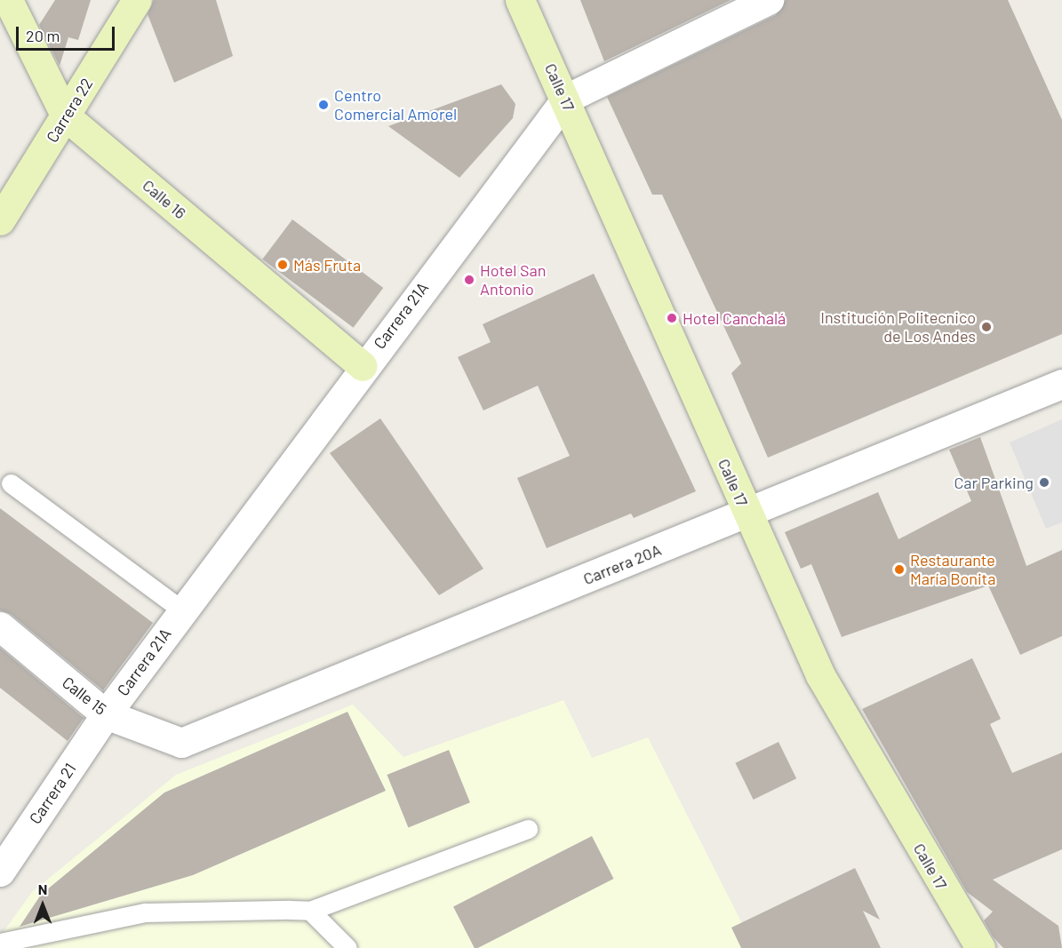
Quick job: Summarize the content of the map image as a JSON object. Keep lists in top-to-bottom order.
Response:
{
  "streets": {
    "street": [
      "Calle 17",
      "Carrera 22",
      "Calle 16",
      "Carrera 21A",
      "Carrera 20A",
      "Calle 15",
      "Carrera 21"
    ]
  },
  "crossings": [
    ["Calle 17", "Carrera 21A"],
    ["Calle 17", "Carrera 20A"],
    ["Carrera 22", "Calle 16"],
    ["Calle 16", "Carrera 21A"],
    ["Carrera 21A", "Calle 15"],
    ["Carrera 21A", "Carrera 21"],
    ["Carrera 20A", "Calle 15"],
    ["Calle 15", "Carrera 21"]
  ],
  "places": [
    "Centro Comercial Amorel",
    "Más Fruta",
    "Hotel San Antonio",
    "Hotel Canchalá",
    "Institución Politecnico de Los Andes",
    "Car Parking",
    "Restaurante María Bonita"
  ],
  "scale_bar": "20 m",
  "north": "top"
}
